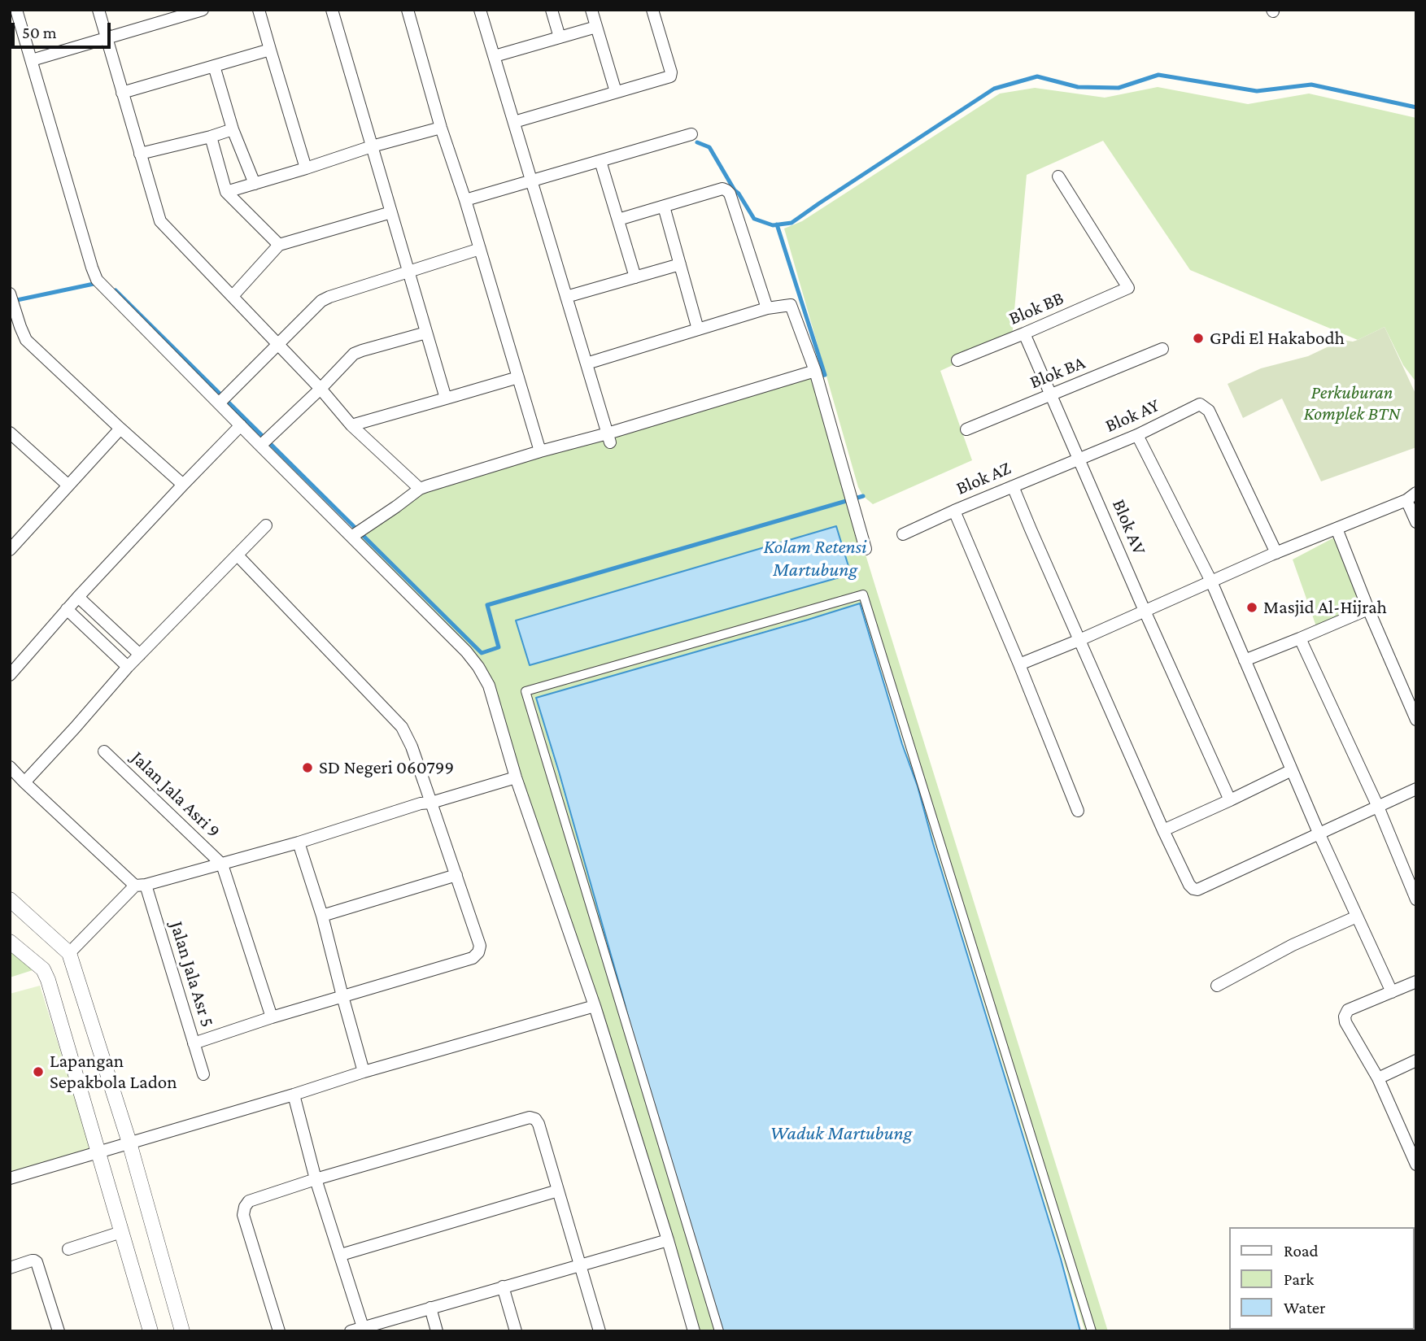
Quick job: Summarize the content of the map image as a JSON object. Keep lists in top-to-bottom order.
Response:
{
  "streets": {
    "street": [
      "Blok BB",
      "Blok BA",
      "Blok AY",
      "Blok AZ",
      "Blok AV",
      "Jalan Jala Asri 9",
      "Jalan Jala Asr 5"
    ]
  },
  "crossings": [
    ["Blok BB", "Blok AV"],
    ["Blok BA", "Blok AV"],
    ["Blok AY", "Blok AZ"],
    ["Blok AY", "Blok AV"],
    ["Blok AZ", "Blok AV"]
  ],
  "water": ["Kolam Retensi Martubung", "Waduk Martubung"],
  "parks": ["Perkuburan Komplek BTN"],
  "places": [
    "GPdi El Hakabodh",
    "Masjid Al-Hijrah",
    "SD Negeri 060799",
    "Lapangan Sepakbola Ladon"
  ],
  "legend": ["Road", "Park", "Water"],
  "scale_bar": "50 m"
}
